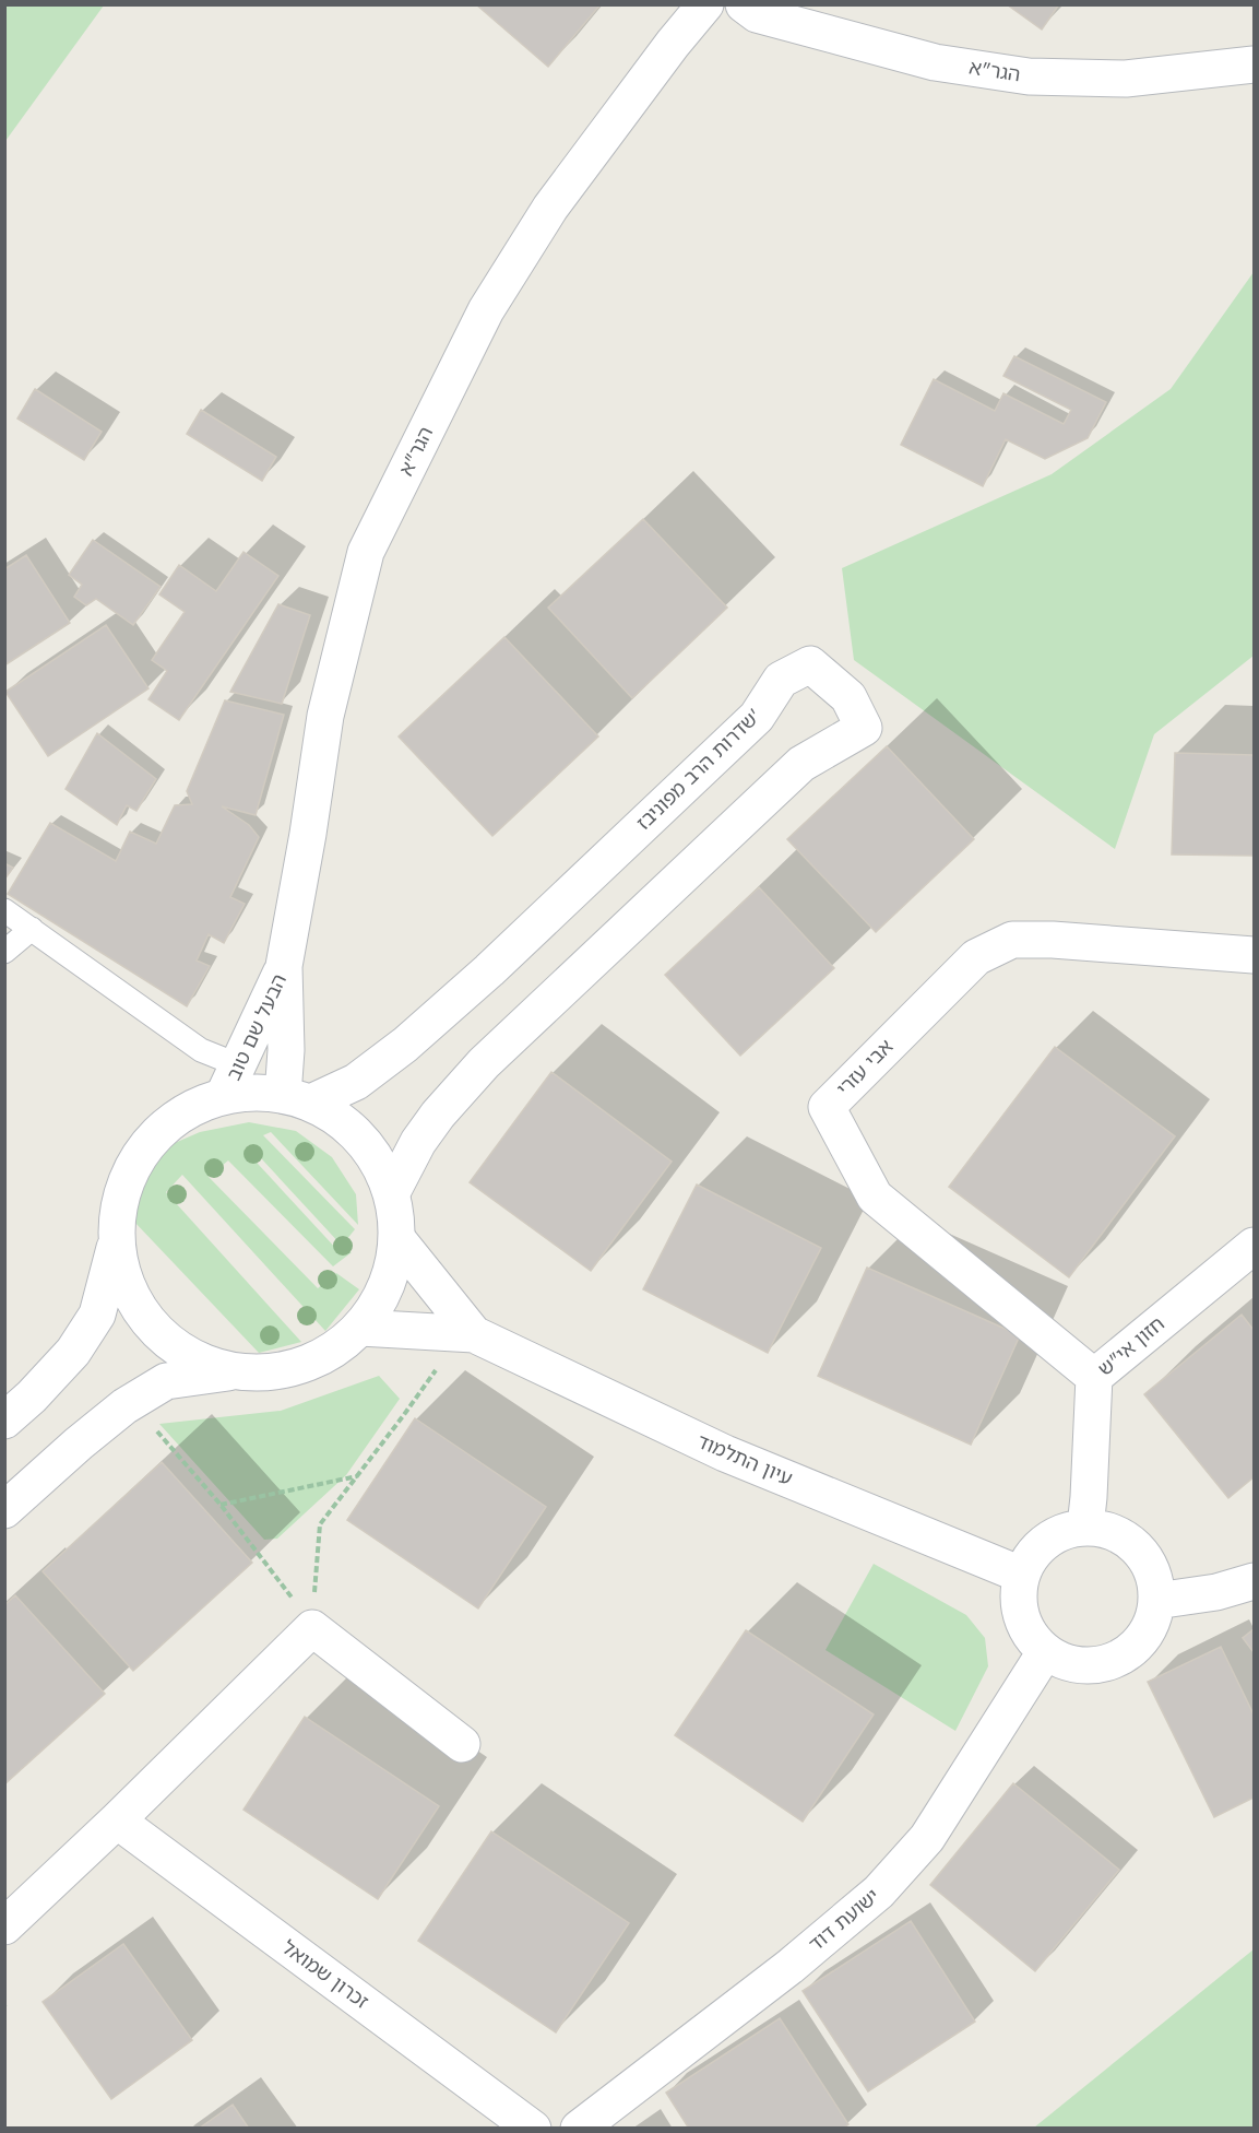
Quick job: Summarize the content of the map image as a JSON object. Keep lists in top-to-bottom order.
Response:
{
  "streets": {
    "street": [
      "הגר\"א",
      "שדרות הרב מפוניבז'",
      "הבעל שם טוב",
      "אבי עזרי",
      "חזון אי\"ש",
      "עיון התלמוד",
      "ישועת דוד",
      "זכרון שמואל"
    ]
  },
  "crossings": [
    ["הגר\"א", "הבעל שם טוב"],
    ["שדרות הרב מפוניבז'", "הבעל שם טוב"],
    ["אבי עזרי", "חזון אי\"ש"],
    ["חזון אי\"ש", "עיון התלמוד"],
    ["חזון אי\"ש", "ישועת דוד"],
    ["עיון התלמוד", "ישועת דוד"]
  ]
}
